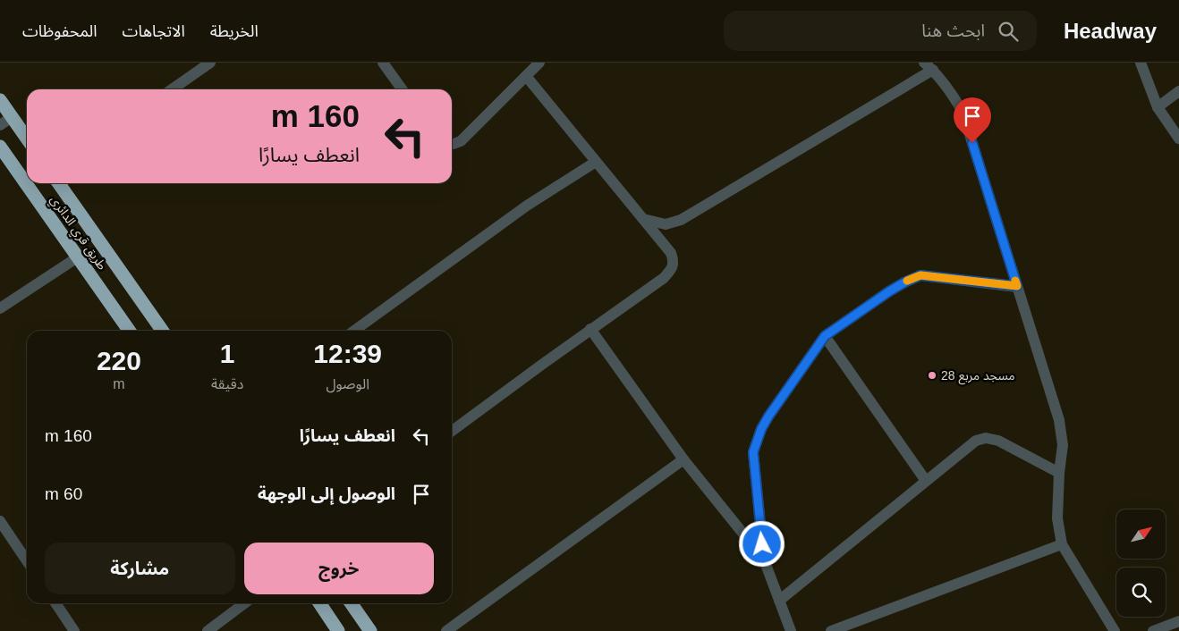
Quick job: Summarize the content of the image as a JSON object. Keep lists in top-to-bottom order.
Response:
{
  "streets": {
    "highway": ["طريق قري الدائري"]
  },
  "places": ["مسجد مربع 28"],
  "north": "top right",
  "page": {
    "header": "Headway",
    "search": "ابحث هنا",
    "nav": ["الخريطة", "الاتجاهات", "المحفوظات"],
    "turn": ["160 m", "انعطف يسارًا"],
    "eta": [
      "12:39",
      "الوصول",
      "1",
      "دقيقة",
      "220",
      "m"
    ],
    "list": [
      {
        "name": "انعطف يسارًا",
        "value": "160 m"
      },
      {
        "name": "الوصول إلى الوجهة",
        "value": "60 m"
      }
    ],
    "buttons": ["خروج", "مشاركة"]
  }
}
